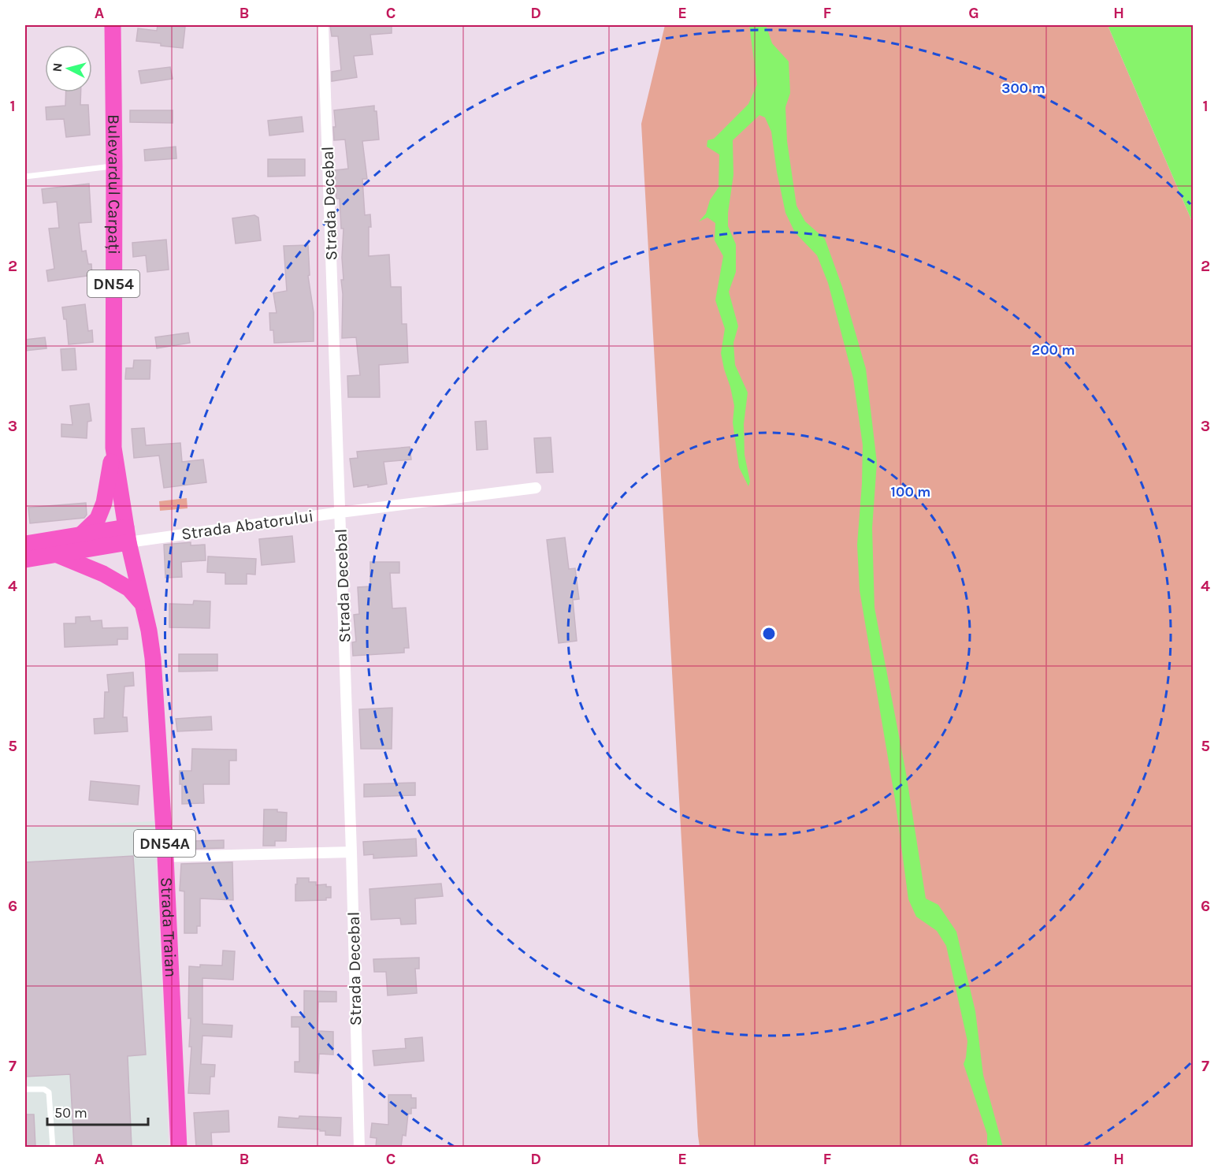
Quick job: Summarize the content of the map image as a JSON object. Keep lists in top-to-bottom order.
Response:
{
  "streets": {
    "main road": [
      "Bulevardul Carpați",
      "DN54",
      "DN54A",
      "Strada Traian"
    ],
    "street": ["Strada Decebal", "Strada Abatorului"]
  },
  "crossings": [
    ["Bulevardul Carpați", "Strada Abatorului"],
    ["Bulevardul Carpați", "Strada Traian"],
    ["Strada Decebal", "Strada Abatorului"],
    ["Strada Abatorului", "Strada Traian"]
  ],
  "scale_bar": "50 m",
  "north": "left",
  "grid": {
    "columns": [
      "A",
      "B",
      "C",
      "D",
      "E",
      "F",
      "G",
      "H"
    ],
    "rows": [
      "1",
      "2",
      "3",
      "4",
      "5",
      "6",
      "7"
    ]
  },
  "rings": ["300 m", "200 m", "100 m"]
}
